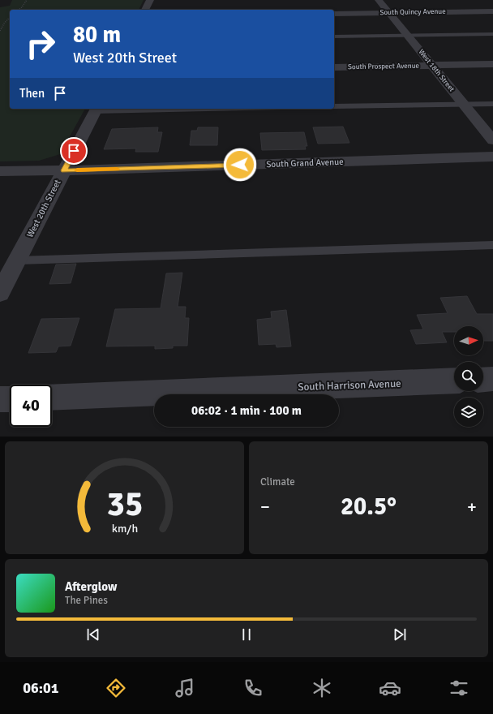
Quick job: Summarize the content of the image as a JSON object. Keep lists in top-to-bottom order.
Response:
{
  "streets": {
    "street": [
      "South Quincy Avenue",
      "South Prospect Avenue",
      "West 18th Street",
      "South Grand Avenue",
      "West 20th Street",
      "South Harrison Avenue"
    ]
  },
  "crossings": [
    ["South Quincy Avenue", "West 18th Street"],
    ["South Prospect Avenue", "West 18th Street"],
    ["South Grand Avenue", "West 20th Street"]
  ],
  "north": "right",
  "page": {
    "turn": ["80 m", "West 20th Street"],
    "then": "Then",
    "limit": "40",
    "trip": "06:02 · 1 min · 100 m",
    "tile": "Climate",
    "heat": ["−", "20.5°", "+"],
    "song": ["Afterglow", "The Pines"],
    "tabs": "06:01",
    "gauge": ["35", "km/h"]
  }
}
